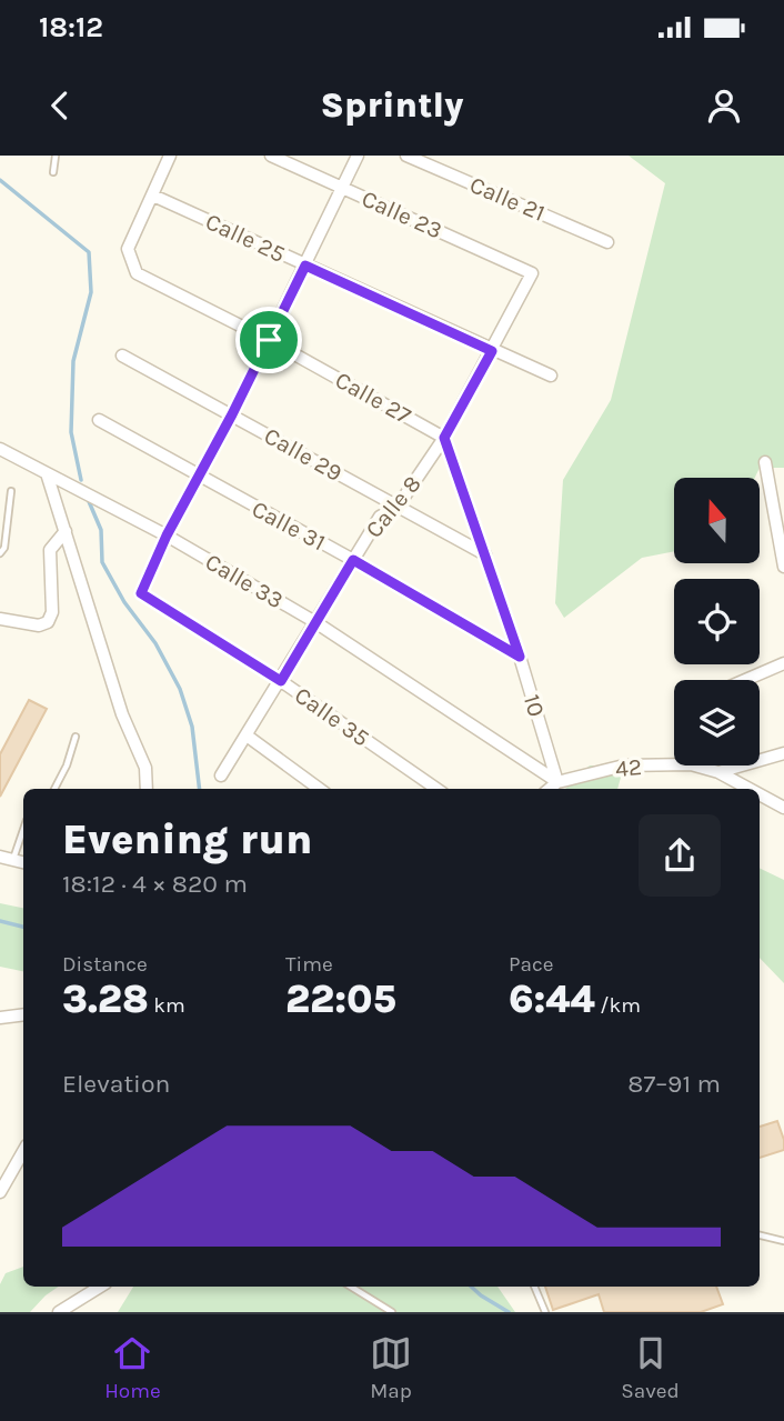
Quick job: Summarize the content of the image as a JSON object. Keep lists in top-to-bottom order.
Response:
{
  "streets": {
    "street": [
      "Calle 21",
      "Calle 23",
      "Calle 25",
      "Calle 27",
      "Calle 29",
      "Calle 8",
      "Calle 31",
      "Calle 33",
      "10",
      "Calle 35",
      "42"
    ]
  },
  "crossings": [
    ["Calle 23", "Calle 8"],
    ["Calle 25", "Calle 27"],
    ["Calle 25", "Calle 8"],
    ["Calle 27", "Calle 8"],
    ["Calle 27", "10"],
    ["Calle 29", "Calle 8"],
    ["Calle 29", "10"],
    ["Calle 8", "Calle 31"],
    ["Calle 8", "Calle 33"],
    ["Calle 8", "10"],
    ["Calle 8", "Calle 35"],
    ["Calle 31", "10"],
    ["Calle 33", "10"],
    ["Calle 33", "Calle 35"],
    ["Calle 33", "42"],
    ["10", "42"]
  ],
  "north": "top",
  "page": {
    "status": "18:12",
    "header": "Sprintly",
    "heading": ["Evening run", "18:12 · 4 × 820 m"],
    "stats": [
      ["Distance", "3.28 km"],
      ["Time", "22:05"],
      ["Pace", "6:44 /km"]
    ],
    "chart": ["Elevation", "87–91 m"],
    "tabs": ["Home", "Map", "Saved"]
  }
}
